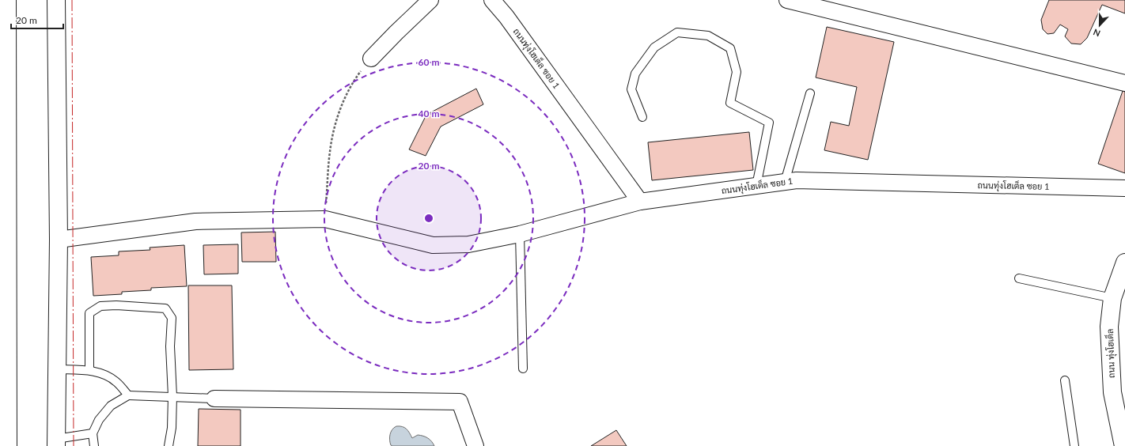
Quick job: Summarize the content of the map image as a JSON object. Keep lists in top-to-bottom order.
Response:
{
  "streets": {
    "main road": ["ถนน ทุ่งโฮเต็ล"],
    "street": ["ถนนทุ่งโฮเต็ล ซอย 1"]
  },
  "scale_bar": "20 m",
  "north": "bottom",
  "rings": ["60 m", "40 m", "20 m"]
}
